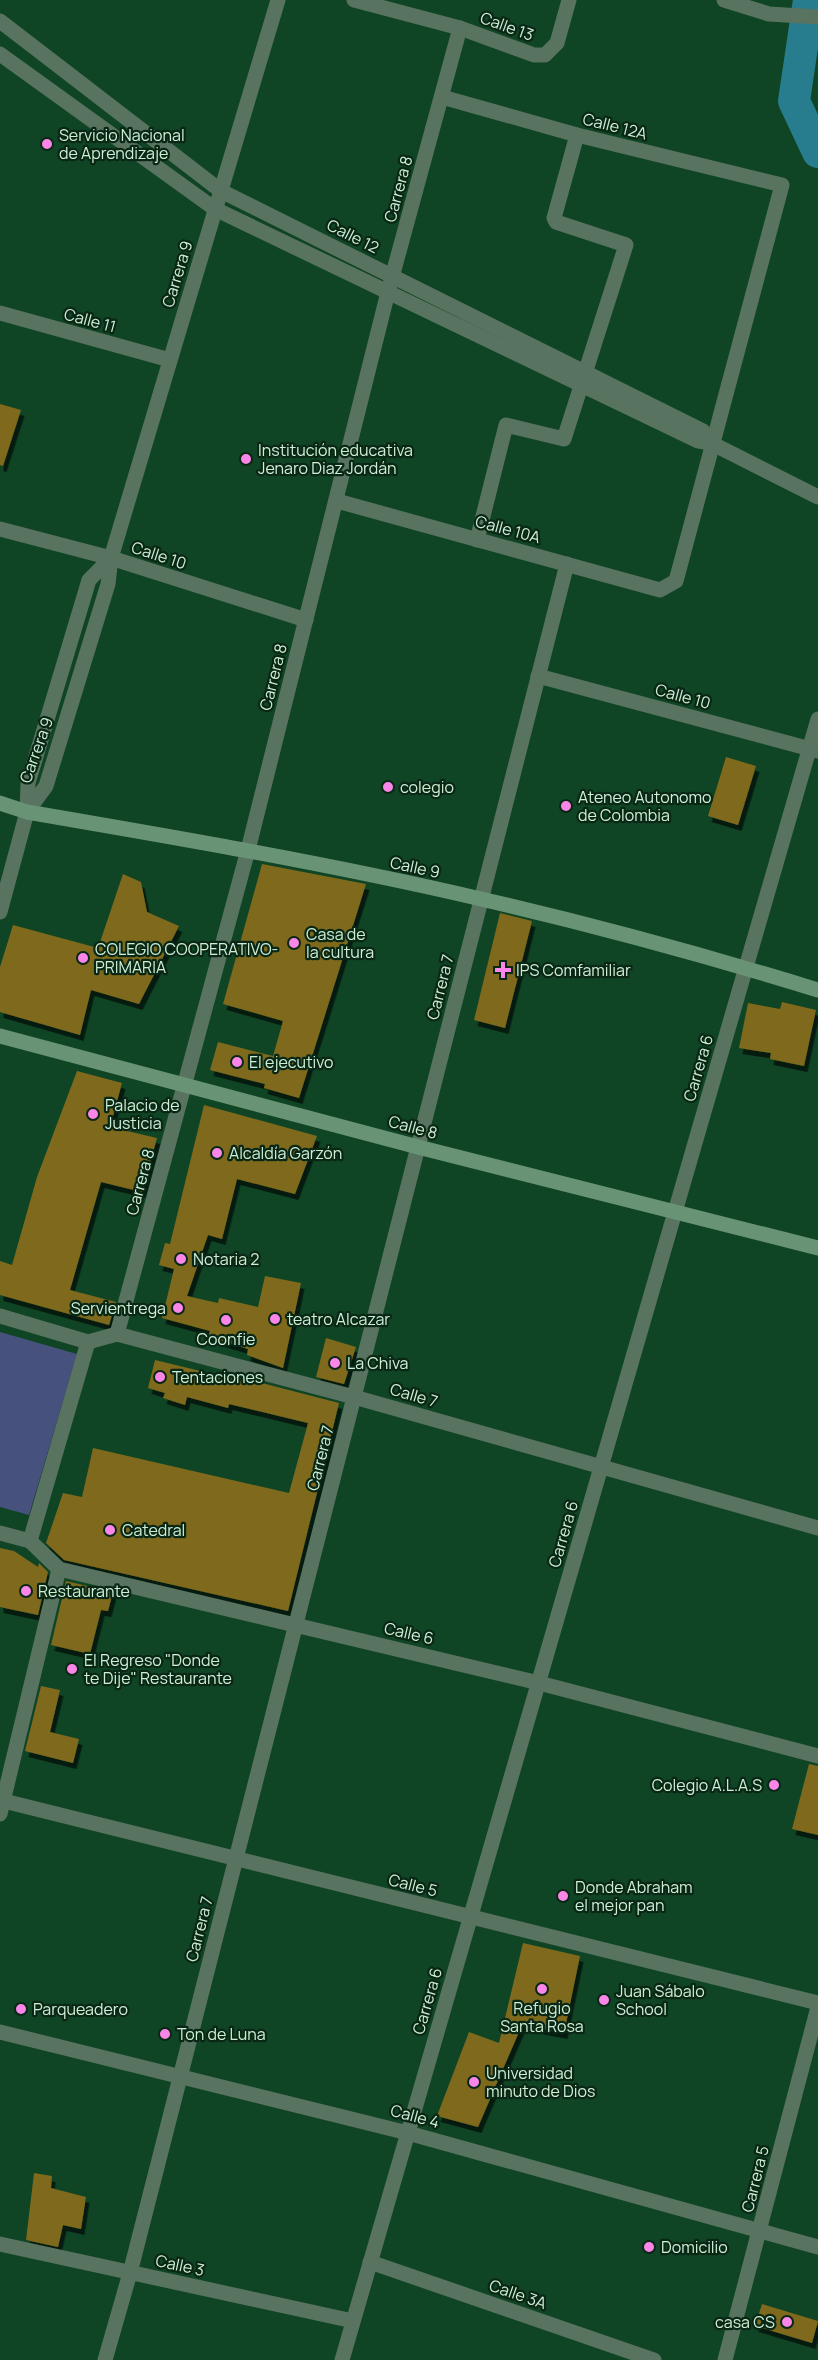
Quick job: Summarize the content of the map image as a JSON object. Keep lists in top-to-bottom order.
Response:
{
  "streets": {
    "main road": ["Calle 9", "Calle 8"],
    "street": [
      "Calle 13",
      "Calle 12A",
      "Carrera 8",
      "Calle 12",
      "Carrera 9",
      "Calle 11",
      "Calle 10A",
      "Calle 10",
      "Carrera 7",
      "Carrera 6",
      "Calle 7",
      "Calle 6",
      "Calle 5",
      "Calle 4",
      "Carrera 5",
      "Calle 3",
      "Calle 3A"
    ]
  },
  "crossings": [
    ["Calle 13", "Carrera 8"],
    ["Calle 12A", "Carrera 8"],
    ["Calle 12A", "Calle 12"],
    ["Calle 12A", "Calle 10A"],
    ["Carrera 8", "Calle 12"],
    ["Carrera 8", "Calle 10A"],
    ["Carrera 8", "Calle 10"],
    ["Carrera 8", "Calle 9"],
    ["Carrera 8", "Calle 8"],
    ["Carrera 8", "Calle 7"],
    ["Calle 12", "Carrera 9"],
    ["Calle 12", "Calle 10A"],
    ["Carrera 9", "Calle 11"],
    ["Carrera 9", "Calle 10"],
    ["Carrera 9", "Calle 9"],
    ["Calle 10A", "Carrera 7"],
    ["Calle 10", "Carrera 7"],
    ["Calle 10", "Carrera 6"],
    ["Calle 9", "Carrera 7"],
    ["Calle 9", "Carrera 6"],
    ["Carrera 7", "Calle 8"],
    ["Carrera 7", "Calle 7"],
    ["Carrera 7", "Calle 6"],
    ["Carrera 7", "Calle 5"],
    ["Carrera 7", "Calle 4"],
    ["Carrera 7", "Calle 3"],
    ["Carrera 6", "Calle 8"],
    ["Carrera 6", "Calle 7"],
    ["Carrera 6", "Calle 6"],
    ["Carrera 6", "Calle 5"],
    ["Carrera 6", "Calle 4"],
    ["Carrera 6", "Calle 3"],
    ["Carrera 6", "Calle 3A"],
    ["Calle 5", "Carrera 5"],
    ["Calle 4", "Carrera 5"]
  ],
  "places": {
    "other": [
      "Servicio Nacional de Aprendizaje",
      "Institución educativa Jenaro Diaz Jordán",
      "colegio",
      "Ateneo Autonomo de Colombia",
      "Casa de la cultura",
      "COLEGIO COOPERATIVO- PRIMARIA",
      "El ejecutivo",
      "Palacio de Justicia",
      "Alcaldía Garzón",
      "Notaria 2",
      "Servientrega",
      "teatro Alcazar",
      "Coonfie",
      "La Chiva",
      "Tentaciones",
      "Catedral",
      "Restaurante",
      "El Regreso \"Donde te Dije\" Restaurante",
      "Colegio A.L.A.S",
      "Donde Abraham el mejor pan",
      "Refugio Santa Rosa",
      "Juan Sábalo School",
      "Parqueadero",
      "Ton de Luna",
      "Universidad minuto de Dios",
      "Domicilio",
      "casa CS"
    ],
    "health": ["IPS Comfamiliar"]
  }
}
